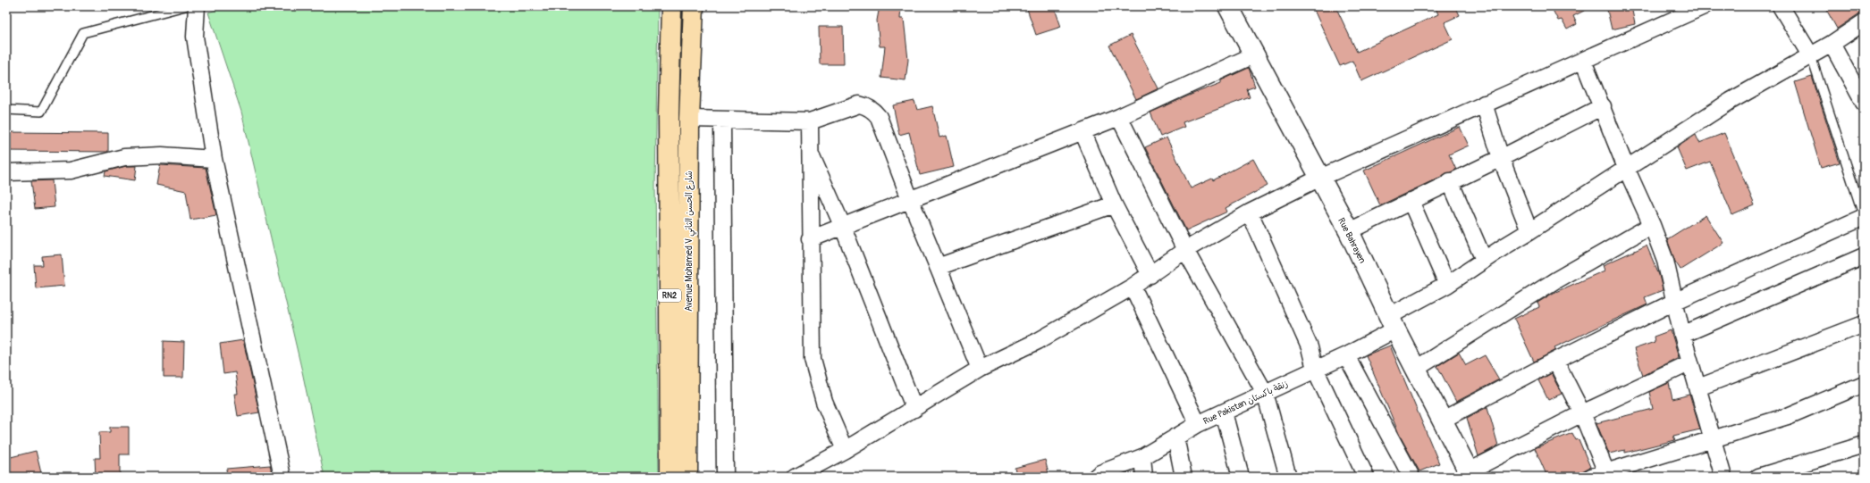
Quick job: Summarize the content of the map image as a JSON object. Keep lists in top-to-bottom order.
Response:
{
  "streets": {
    "highway": ["Avenue Mohamed V شارع الحسن الثاني", "RN2"],
    "street": ["Rue Bahrayen", "Rue Pakistan زنقة باكستان"]
  },
  "crossings": [
    ["Rue Bahrayen", "Rue Pakistan زنقة باكستان"]
  ]
}
